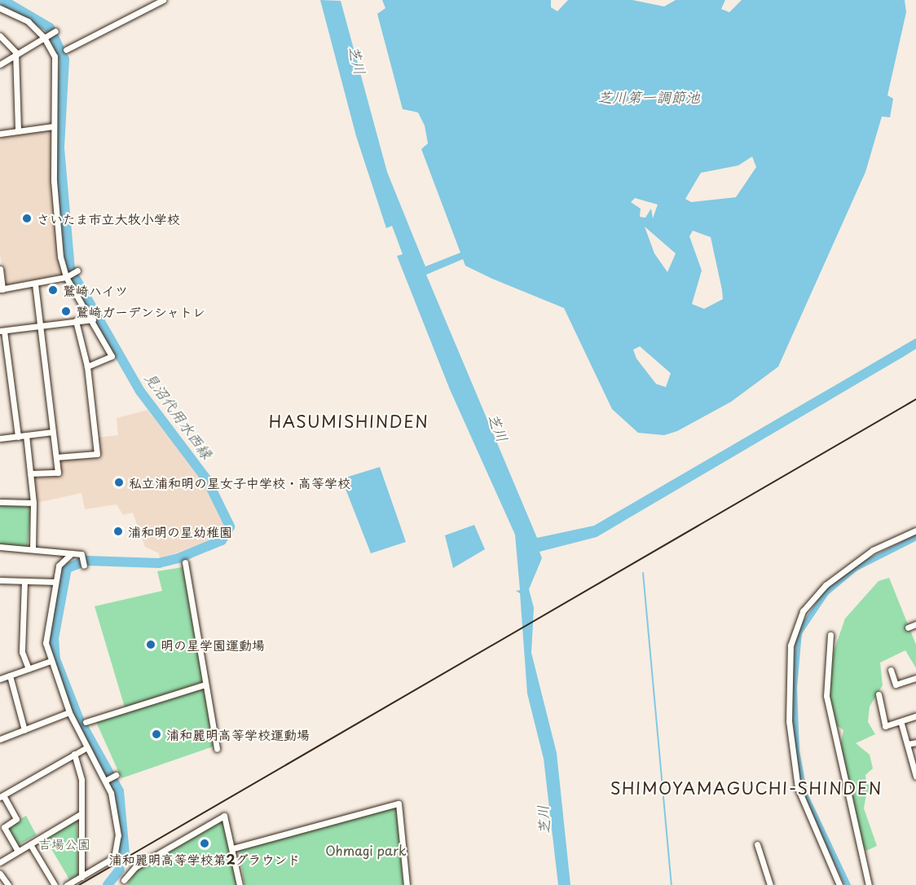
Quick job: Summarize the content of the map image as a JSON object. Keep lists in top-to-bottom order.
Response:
{
  "districts": ["HASUMISHINDEN", "SHIMOYAMAGUCHI-SHINDEN"],
  "water": ["芝川", "芝川第一調節池", "見沼代用水西縁"],
  "parks": ["吉場公園", "Ohmagi park"],
  "places": [
    "さいたま市立大牧小学校",
    "鷲崎ハイツ",
    "鷲崎ガーデンシャトレ",
    "私立浦和明の星女子中学校・高等学校",
    "浦和明の星幼稚園",
    "明の星学園運動場",
    "浦和麗明高等学校運動場",
    "浦和麗明高等学校第2グラウンド"
  ]
}
